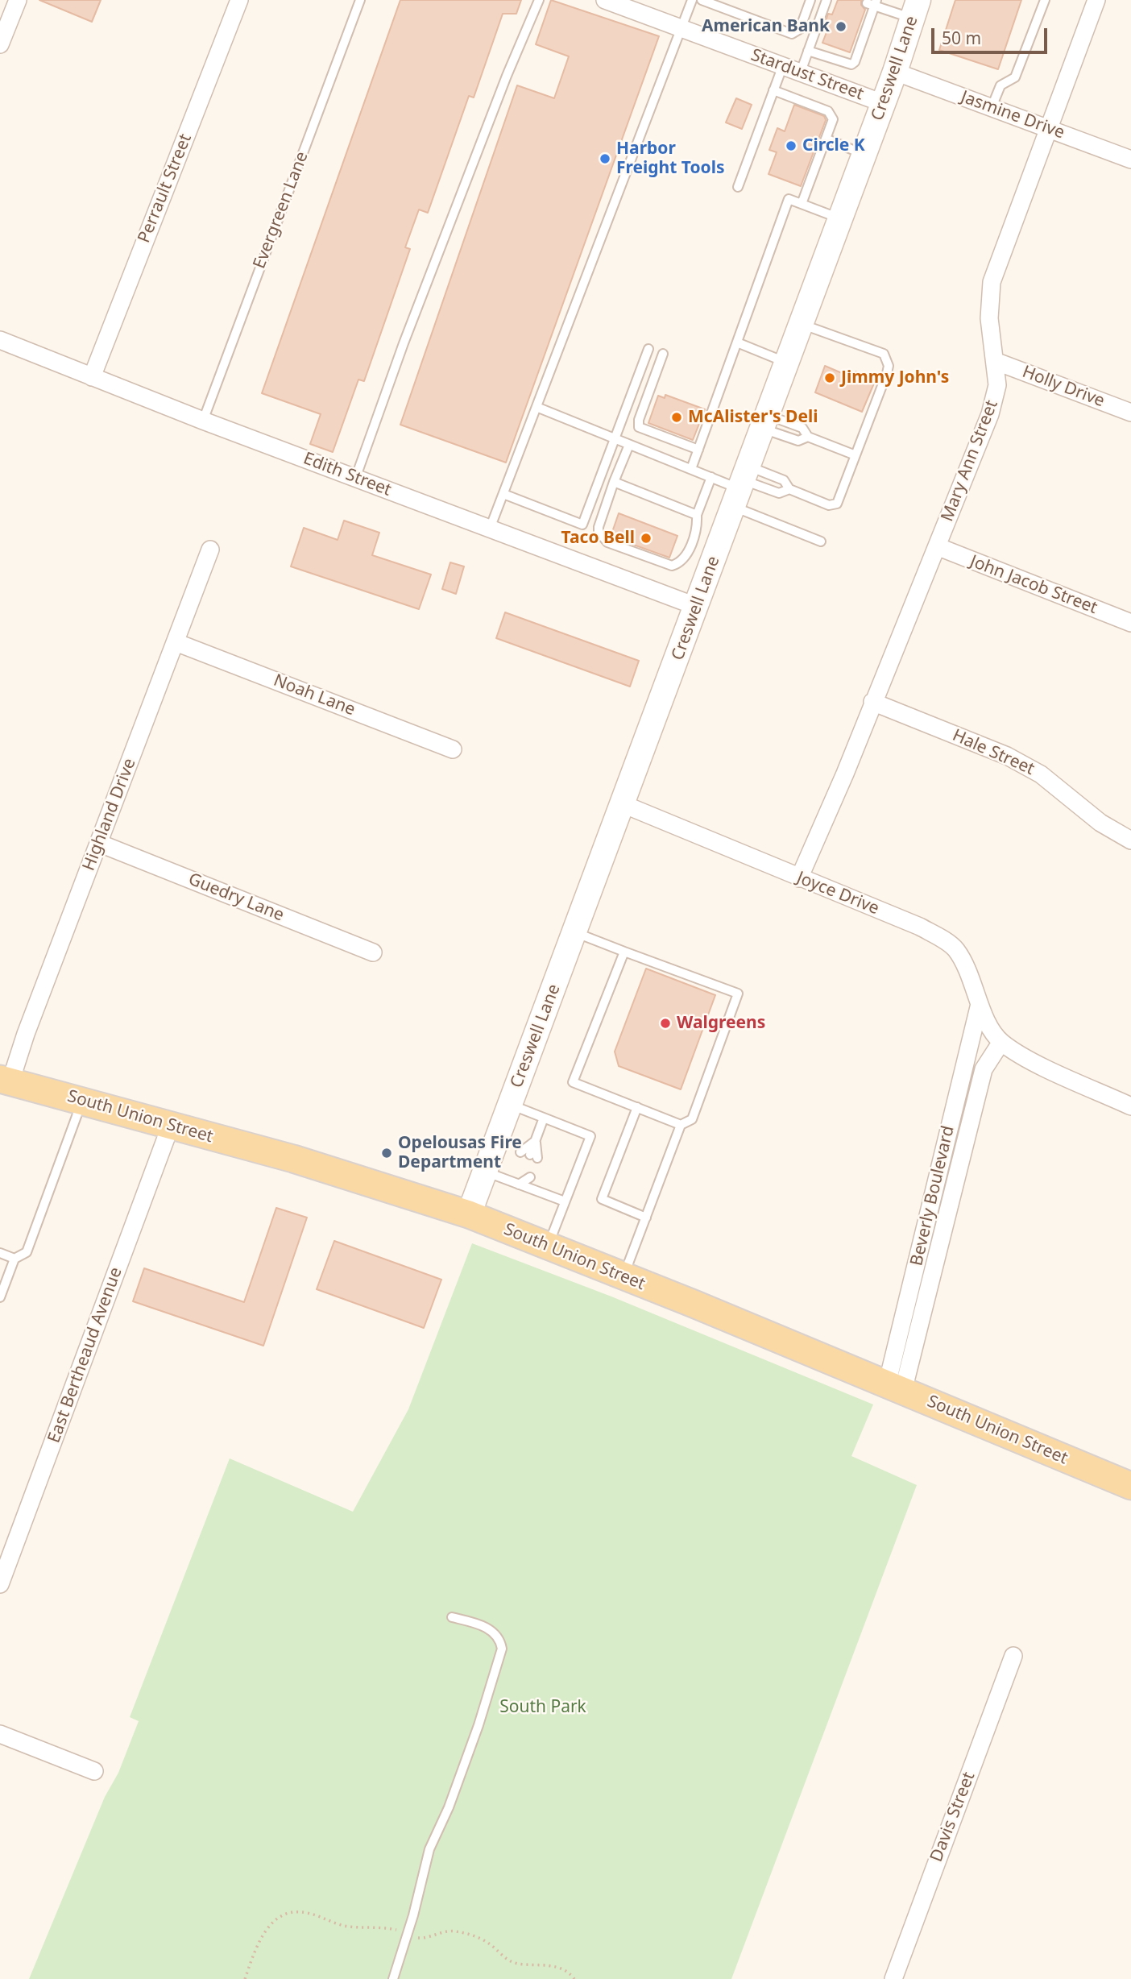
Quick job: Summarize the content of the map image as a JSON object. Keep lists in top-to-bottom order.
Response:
{
  "streets": {
    "main road": ["Creswell Lane", "South Union Street"],
    "street": [
      "Stardust Street",
      "Jasmine Drive",
      "Perrault Street",
      "Holly Drive",
      "Mary Ann Street",
      "Edith Street",
      "John Jacob Street",
      "Noah Lane",
      "Hale Street",
      "Highland Drive",
      "Joyce Drive",
      "Guedry Lane",
      "Beverly Boulevard",
      "East Bertheaud Avenue",
      "Davis Street"
    ],
    "lane": ["Evergreen Lane"]
  },
  "crossings": [
    ["Creswell Lane", "Stardust Street"],
    ["Creswell Lane", "Jasmine Drive"],
    ["Creswell Lane", "Edith Street"],
    ["Creswell Lane", "Joyce Drive"],
    ["Creswell Lane", "South Union Street"],
    ["Jasmine Drive", "Mary Ann Street"],
    ["Perrault Street", "Edith Street"],
    ["Evergreen Lane", "Edith Street"],
    ["Holly Drive", "Mary Ann Street"],
    ["Mary Ann Street", "John Jacob Street"],
    ["Mary Ann Street", "Hale Street"],
    ["Mary Ann Street", "Joyce Drive"],
    ["Noah Lane", "Highland Drive"],
    ["Highland Drive", "Guedry Lane"],
    ["Highland Drive", "South Union Street"],
    ["Joyce Drive", "Beverly Boulevard"],
    ["South Union Street", "Beverly Boulevard"],
    ["South Union Street", "East Bertheaud Avenue"]
  ],
  "parks": ["South Park"],
  "places": [
    "American Bank",
    "Circle K",
    "Harbor Freight Tools",
    "Jimmy John's",
    "McAlister's Deli",
    "Taco Bell",
    "Walgreens",
    "Opelousas Fire Department"
  ],
  "scale_bar": "50 m"
}
